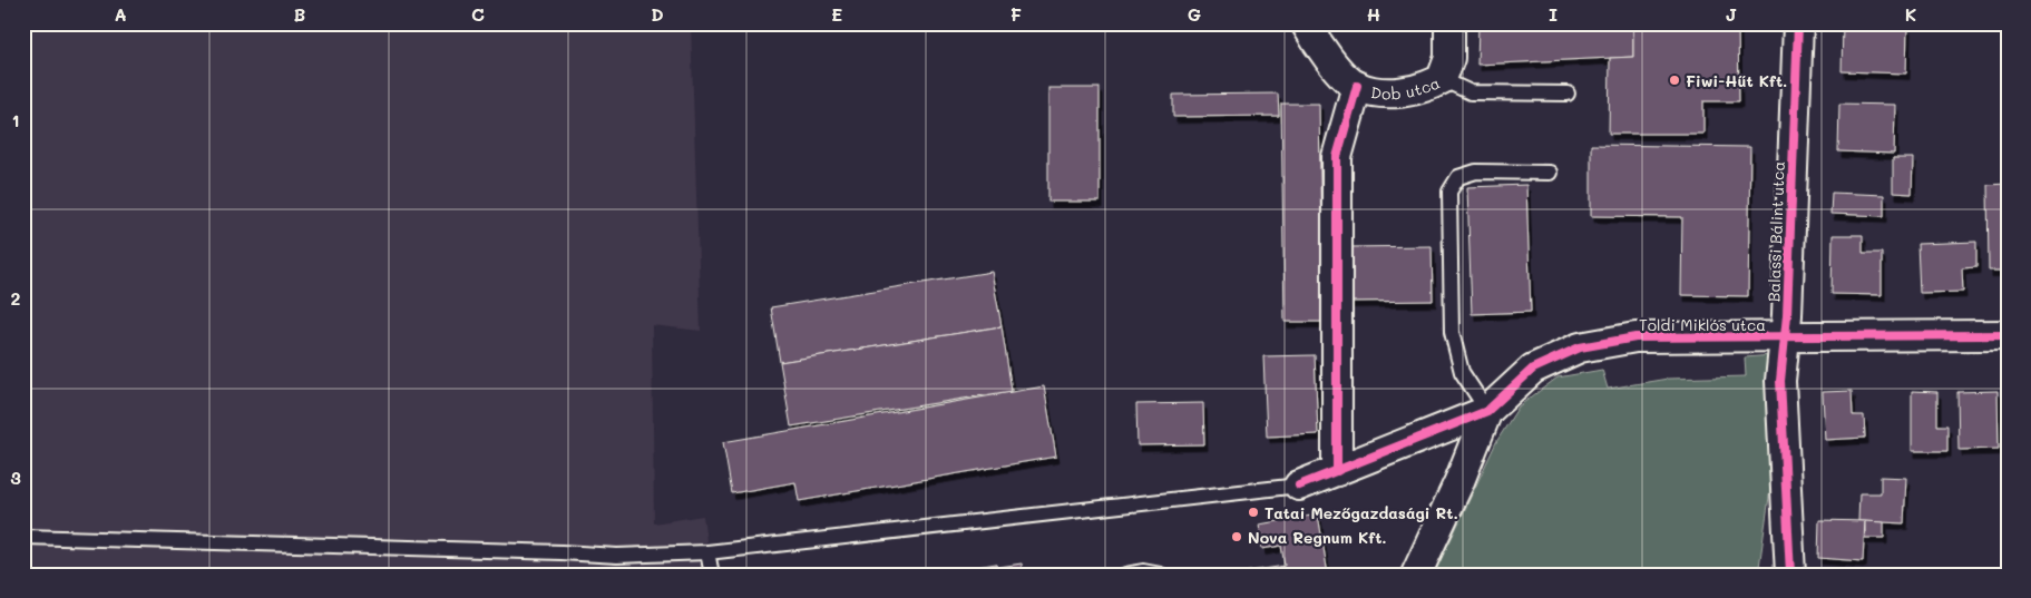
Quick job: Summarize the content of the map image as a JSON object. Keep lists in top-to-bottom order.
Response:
{
  "streets": {
    "street": ["Dob utca", "Balassi Bálint utca", "Toldi Miklós utca"]
  },
  "crossings": [
    ["Balassi Bálint utca", "Toldi Miklós utca"]
  ],
  "places": ["Fiwi-Hűt Kft.", "Tatai Mezőgazdasági Rt.", "Nova Regnum Kft."],
  "grid": {
    "columns": [
      "A",
      "B",
      "C",
      "D",
      "E",
      "F",
      "G",
      "H",
      "I",
      "J",
      "K"
    ],
    "rows": ["1", "2", "3"]
  }
}
